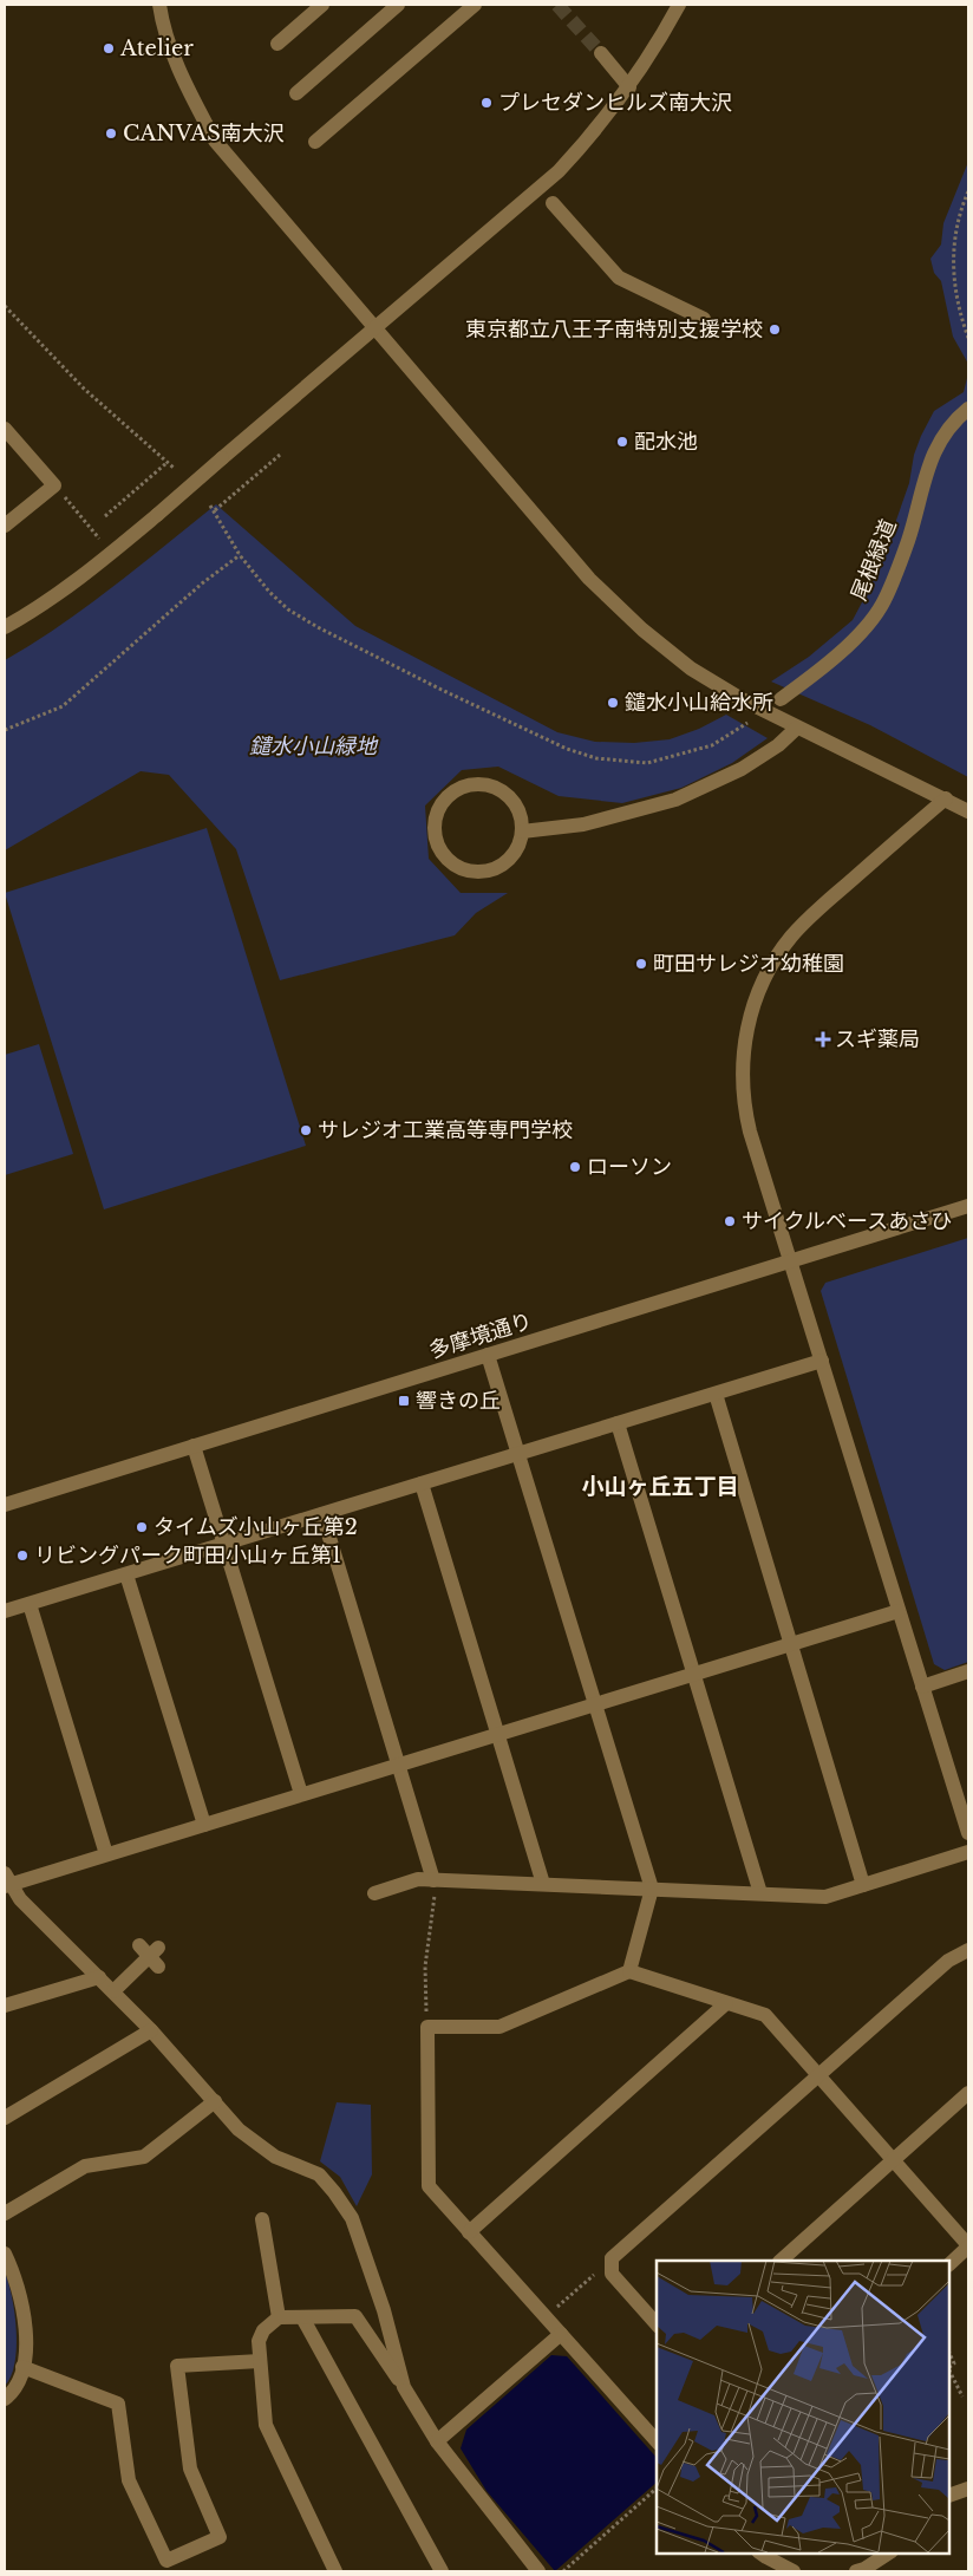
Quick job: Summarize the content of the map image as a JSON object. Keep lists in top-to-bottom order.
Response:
{
  "streets": {
    "street": ["尾根緑道", "多摩境通り"]
  },
  "districts": ["小山ヶ丘五丁目"],
  "parks": ["鑓水小山緑地"],
  "places": {
    "other": [
      "Atelier",
      "プレセダンヒルズ南大沢",
      "CANVAS南大沢",
      "東京都立八王子南特別支援学校",
      "配水池",
      "鑓水小山給水所",
      "町田サレジオ幼稚園",
      "サレジオ工業高等専門学校",
      "ローソン",
      "サイクルベースあさひ",
      "タイムズ小山ヶ丘第2",
      "リビングパーク町田小山ヶ丘第1"
    ],
    "health": ["スギ薬局"],
    "transit": ["響きの丘"]
  }
}
